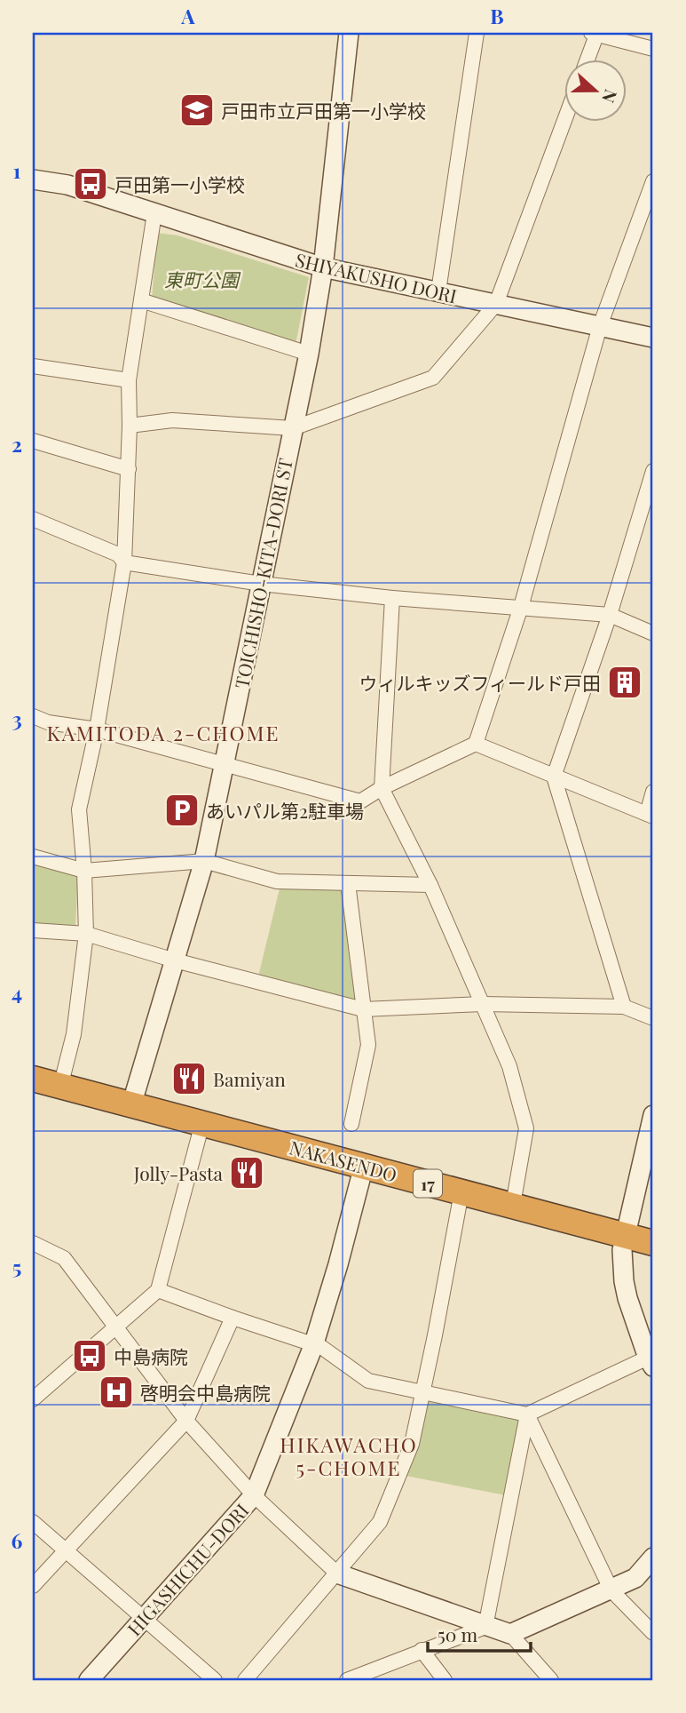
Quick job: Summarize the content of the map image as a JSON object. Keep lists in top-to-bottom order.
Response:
{
  "streets": {
    "highway": ["NAKASENDO", "17"],
    "street": ["SHIYAKUSHO DORI", "TOICHISHO-KITA-DORI ST", "HIGASHICHU-DORI"]
  },
  "crossings": [
    ["SHIYAKUSHO DORI", "TOICHISHO-KITA-DORI ST"],
    ["TOICHISHO-KITA-DORI ST", "NAKASENDO"],
    ["NAKASENDO", "HIGASHICHU-DORI"]
  ],
  "districts": ["KAMITODA 2-CHOME", "HIKAWACHO 5-CHOME"],
  "parks": ["東町公園"],
  "places": {
    "school or university": ["戸田市立戸田第一小学校"],
    "bus stop": ["戸田第一小学校", "中島病院"],
    "building": ["ウィルキッズフィールド戸田"],
    "parking": ["あいパル第2駐車場"],
    "restaurant": ["Bamiyan", "Jolly-Pasta"],
    "hospital": ["啓明会中島病院"]
  },
  "scale_bar": "50 m",
  "north": "right",
  "grid": {
    "columns": ["A", "B"],
    "rows": [
      "1",
      "2",
      "3",
      "4",
      "5",
      "6"
    ]
  }
}
